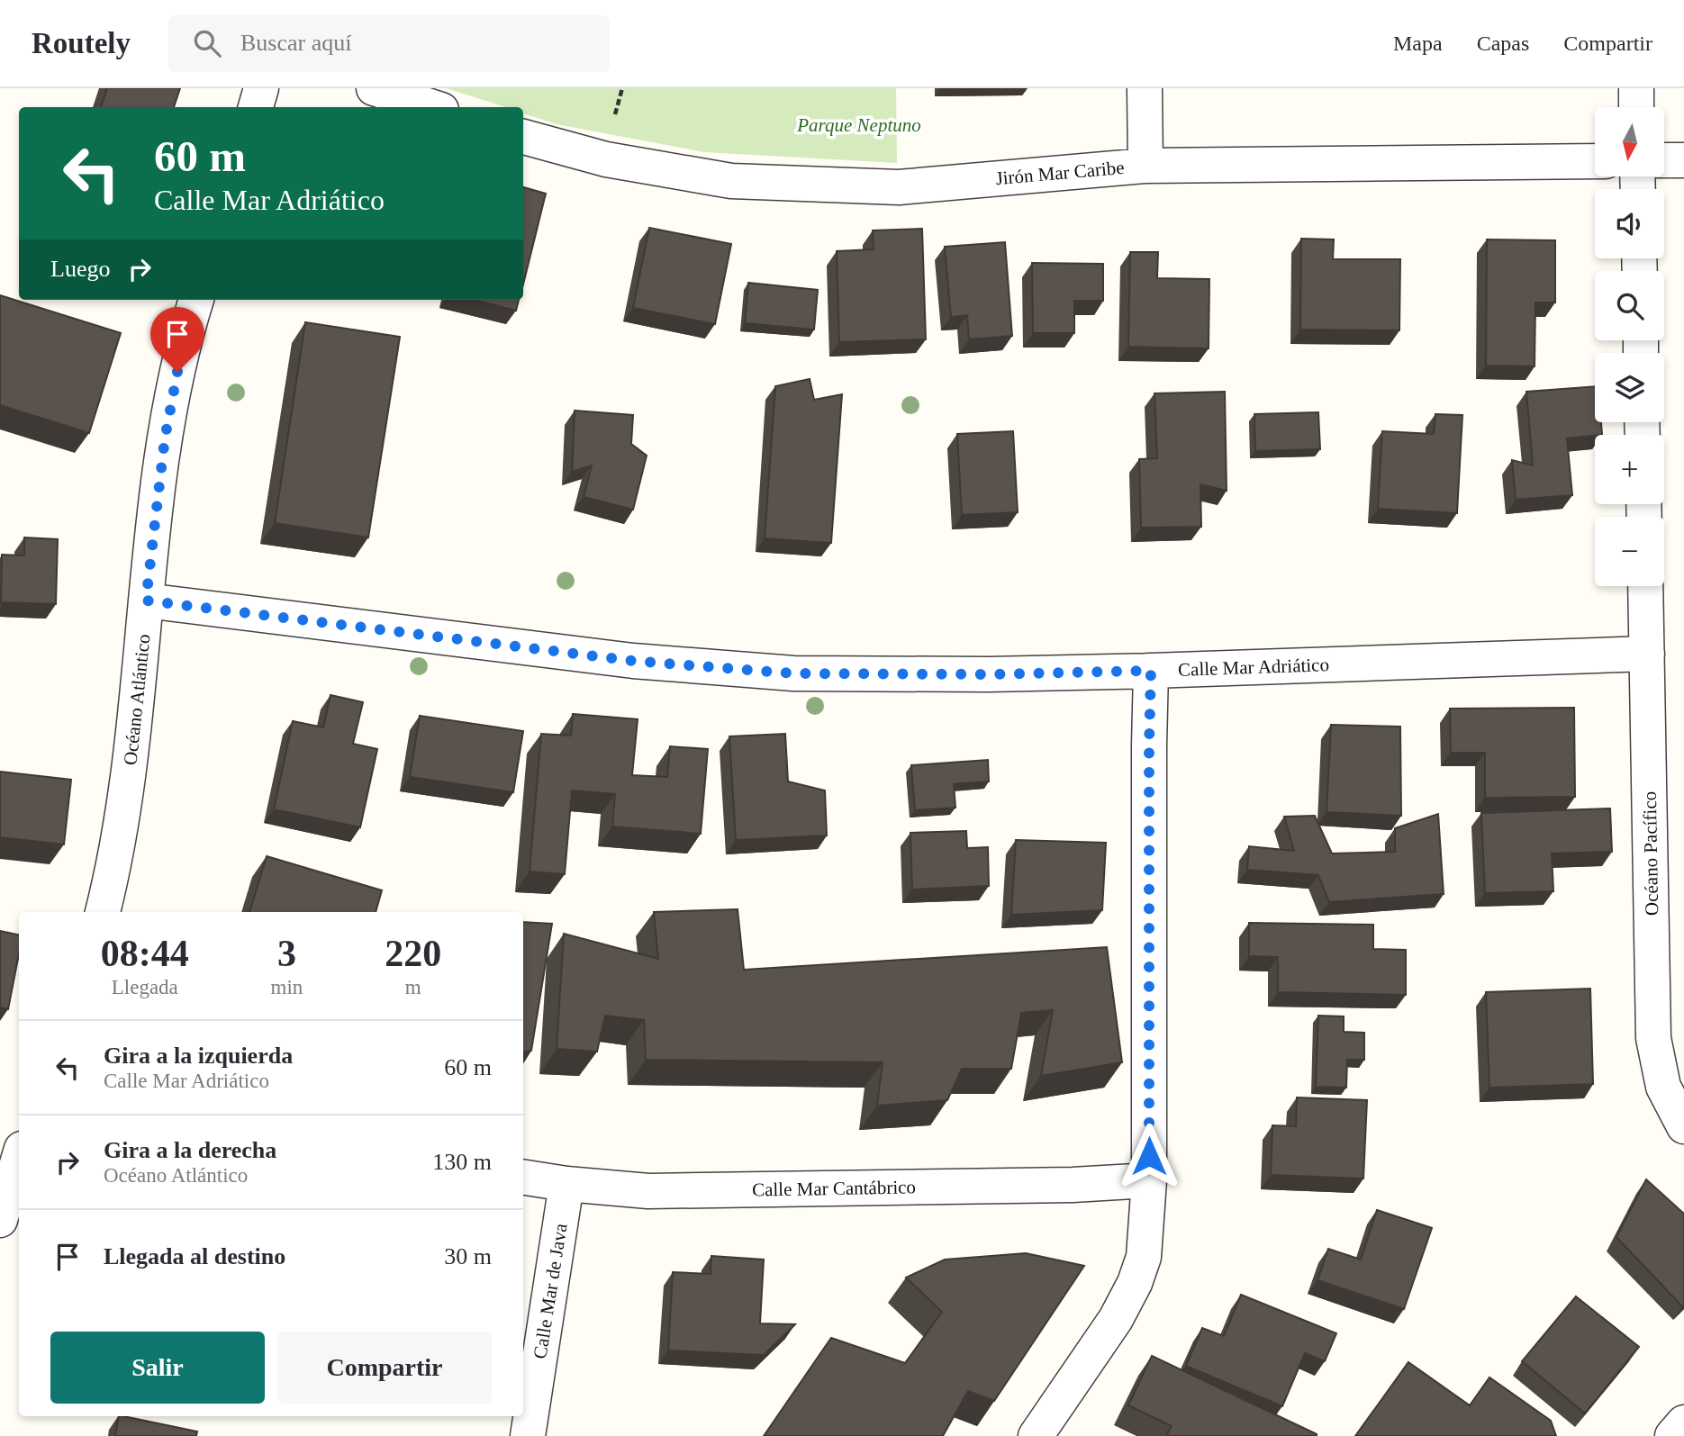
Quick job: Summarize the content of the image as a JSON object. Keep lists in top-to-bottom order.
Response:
{
  "streets": {
    "street": [
      "Jirón Mar Caribe",
      "Calle Mar Adriático",
      "Océano Atlántico",
      "Océano Pacífico",
      "Calle Mar Cantábrico",
      "Calle Mar de Java"
    ]
  },
  "crossings": [
    ["Calle Mar Adriático", "Océano Atlántico"],
    ["Calle Mar Adriático", "Océano Pacífico"],
    ["Calle Mar Cantábrico", "Calle Mar de Java"]
  ],
  "parks": ["Parque Neptuno"],
  "north": "bottom",
  "page": {
    "header": "Routely",
    "search": "Buscar aquí",
    "nav": ["Mapa", "Capas", "Compartir"],
    "map_buttons": ["+", "−"],
    "turn": ["60 m", "Calle Mar Adriático"],
    "then": "Luego",
    "eta": [
      "08:44",
      "Llegada",
      "3",
      "min",
      "220",
      "m"
    ],
    "list": [
      {
        "name": "Gira a la izquierda",
        "note": "Calle Mar Adriático",
        "value": "60 m"
      },
      {
        "name": "Gira a la derecha",
        "note": "Océano Atlántico",
        "value": "130 m"
      },
      {
        "name": "Llegada al destino",
        "value": "30 m"
      }
    ],
    "buttons": ["Salir", "Compartir"]
  }
}
